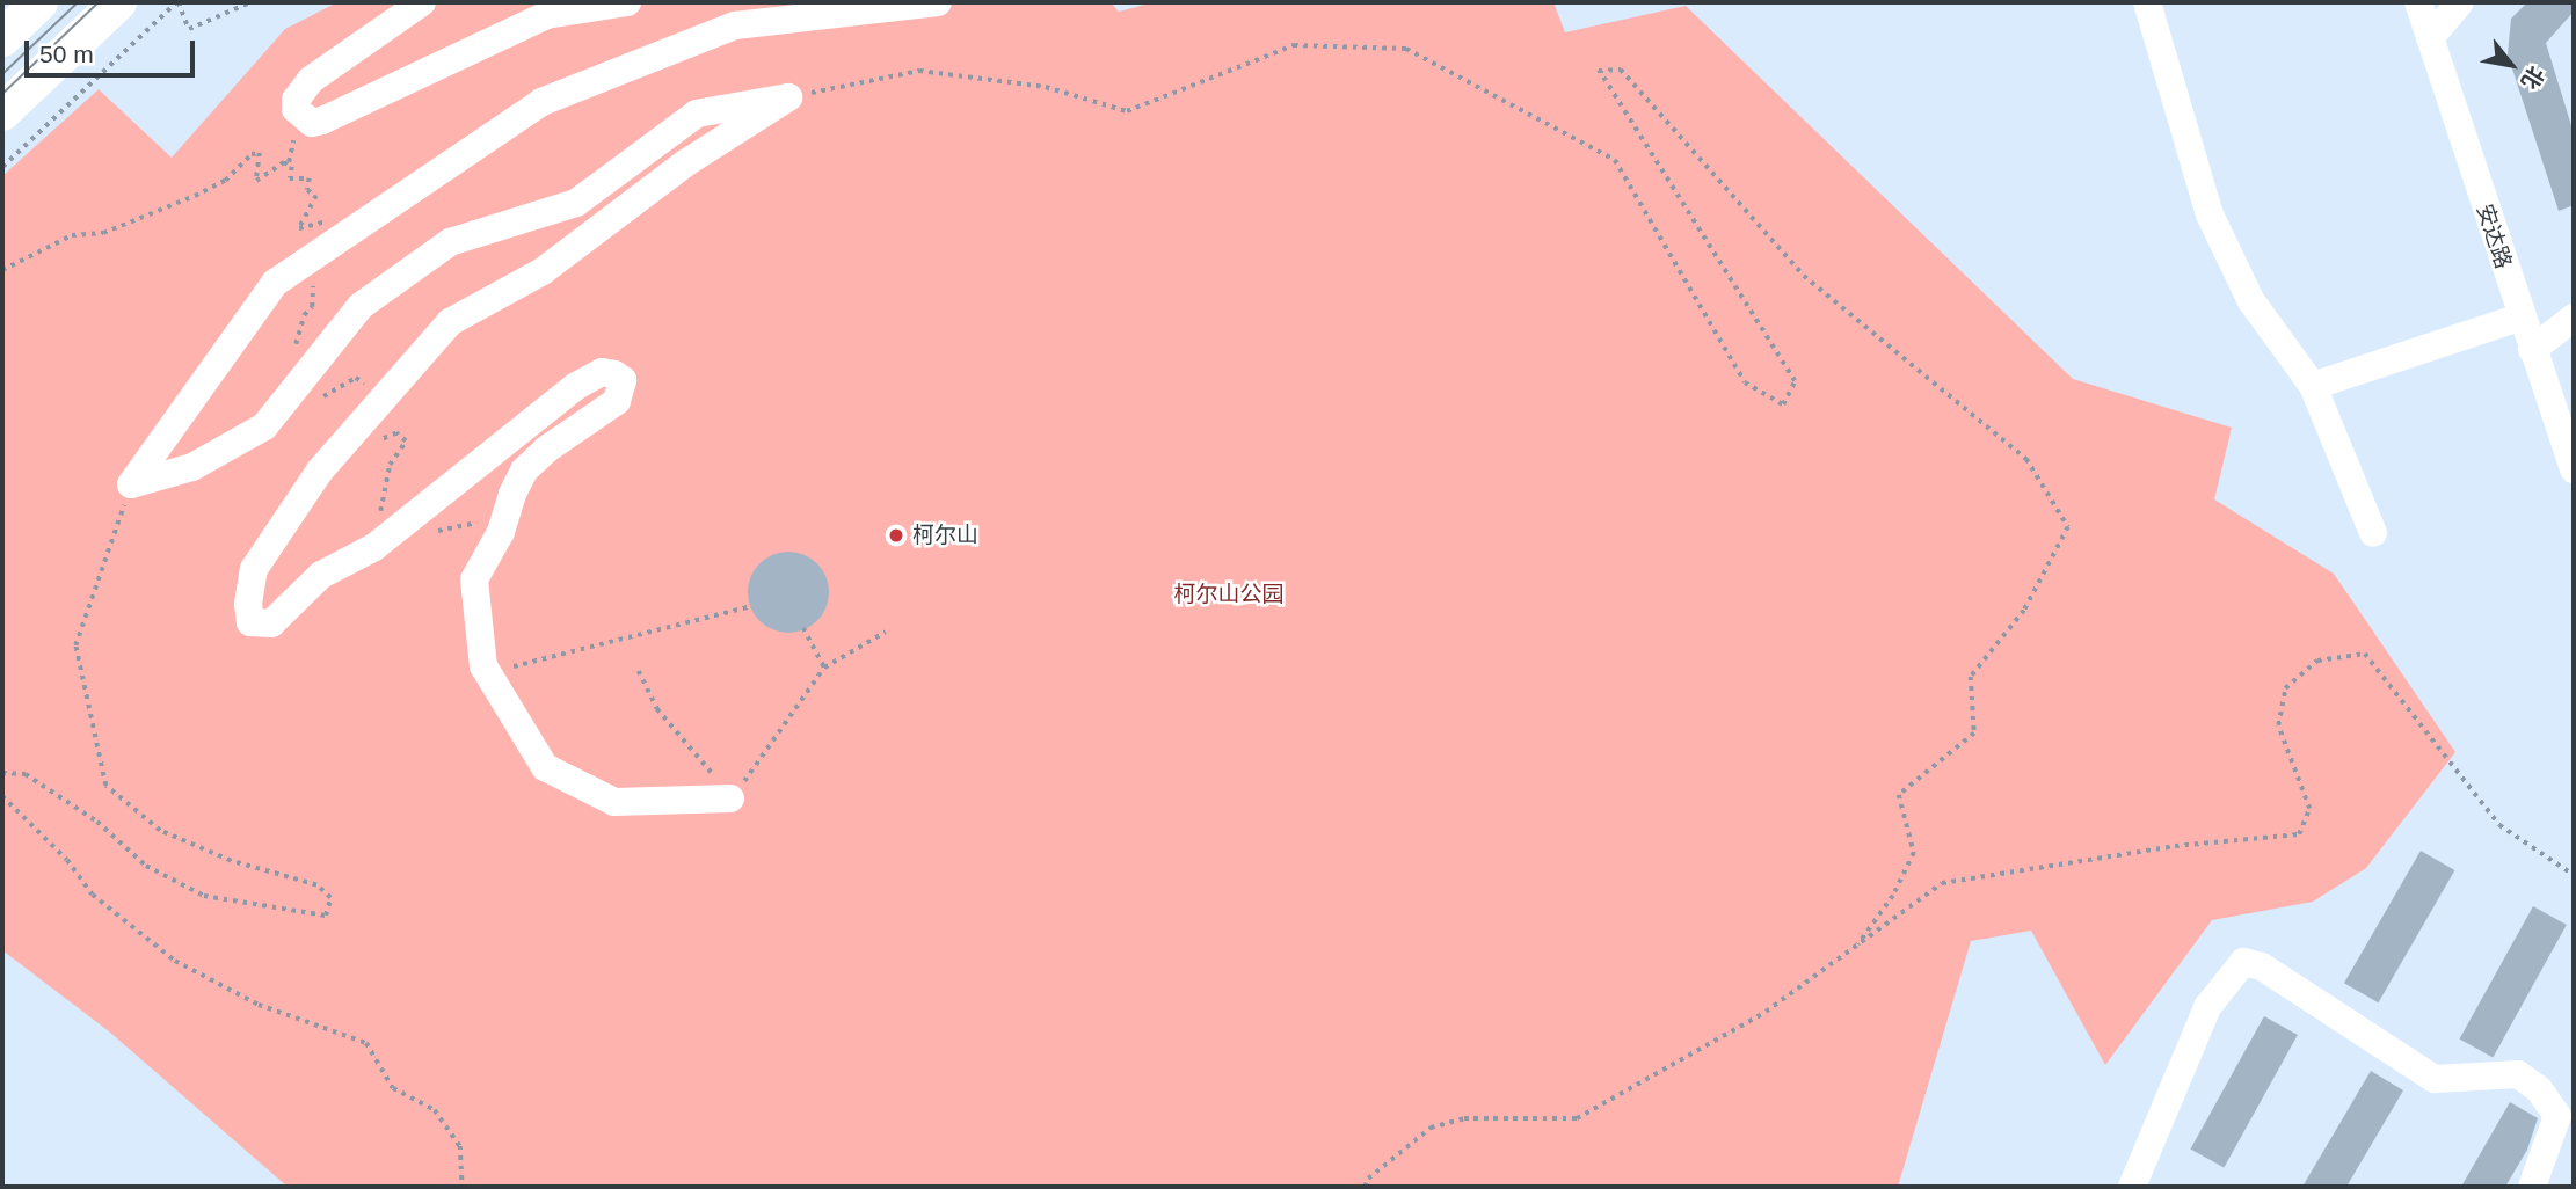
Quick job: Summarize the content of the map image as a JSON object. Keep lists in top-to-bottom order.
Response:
{
  "streets": {
    "street": ["安达路"]
  },
  "parks": ["柯尔山公园"],
  "places": ["柯尔山"],
  "scale_bar": "50 m",
  "north": "bottom right"
}
